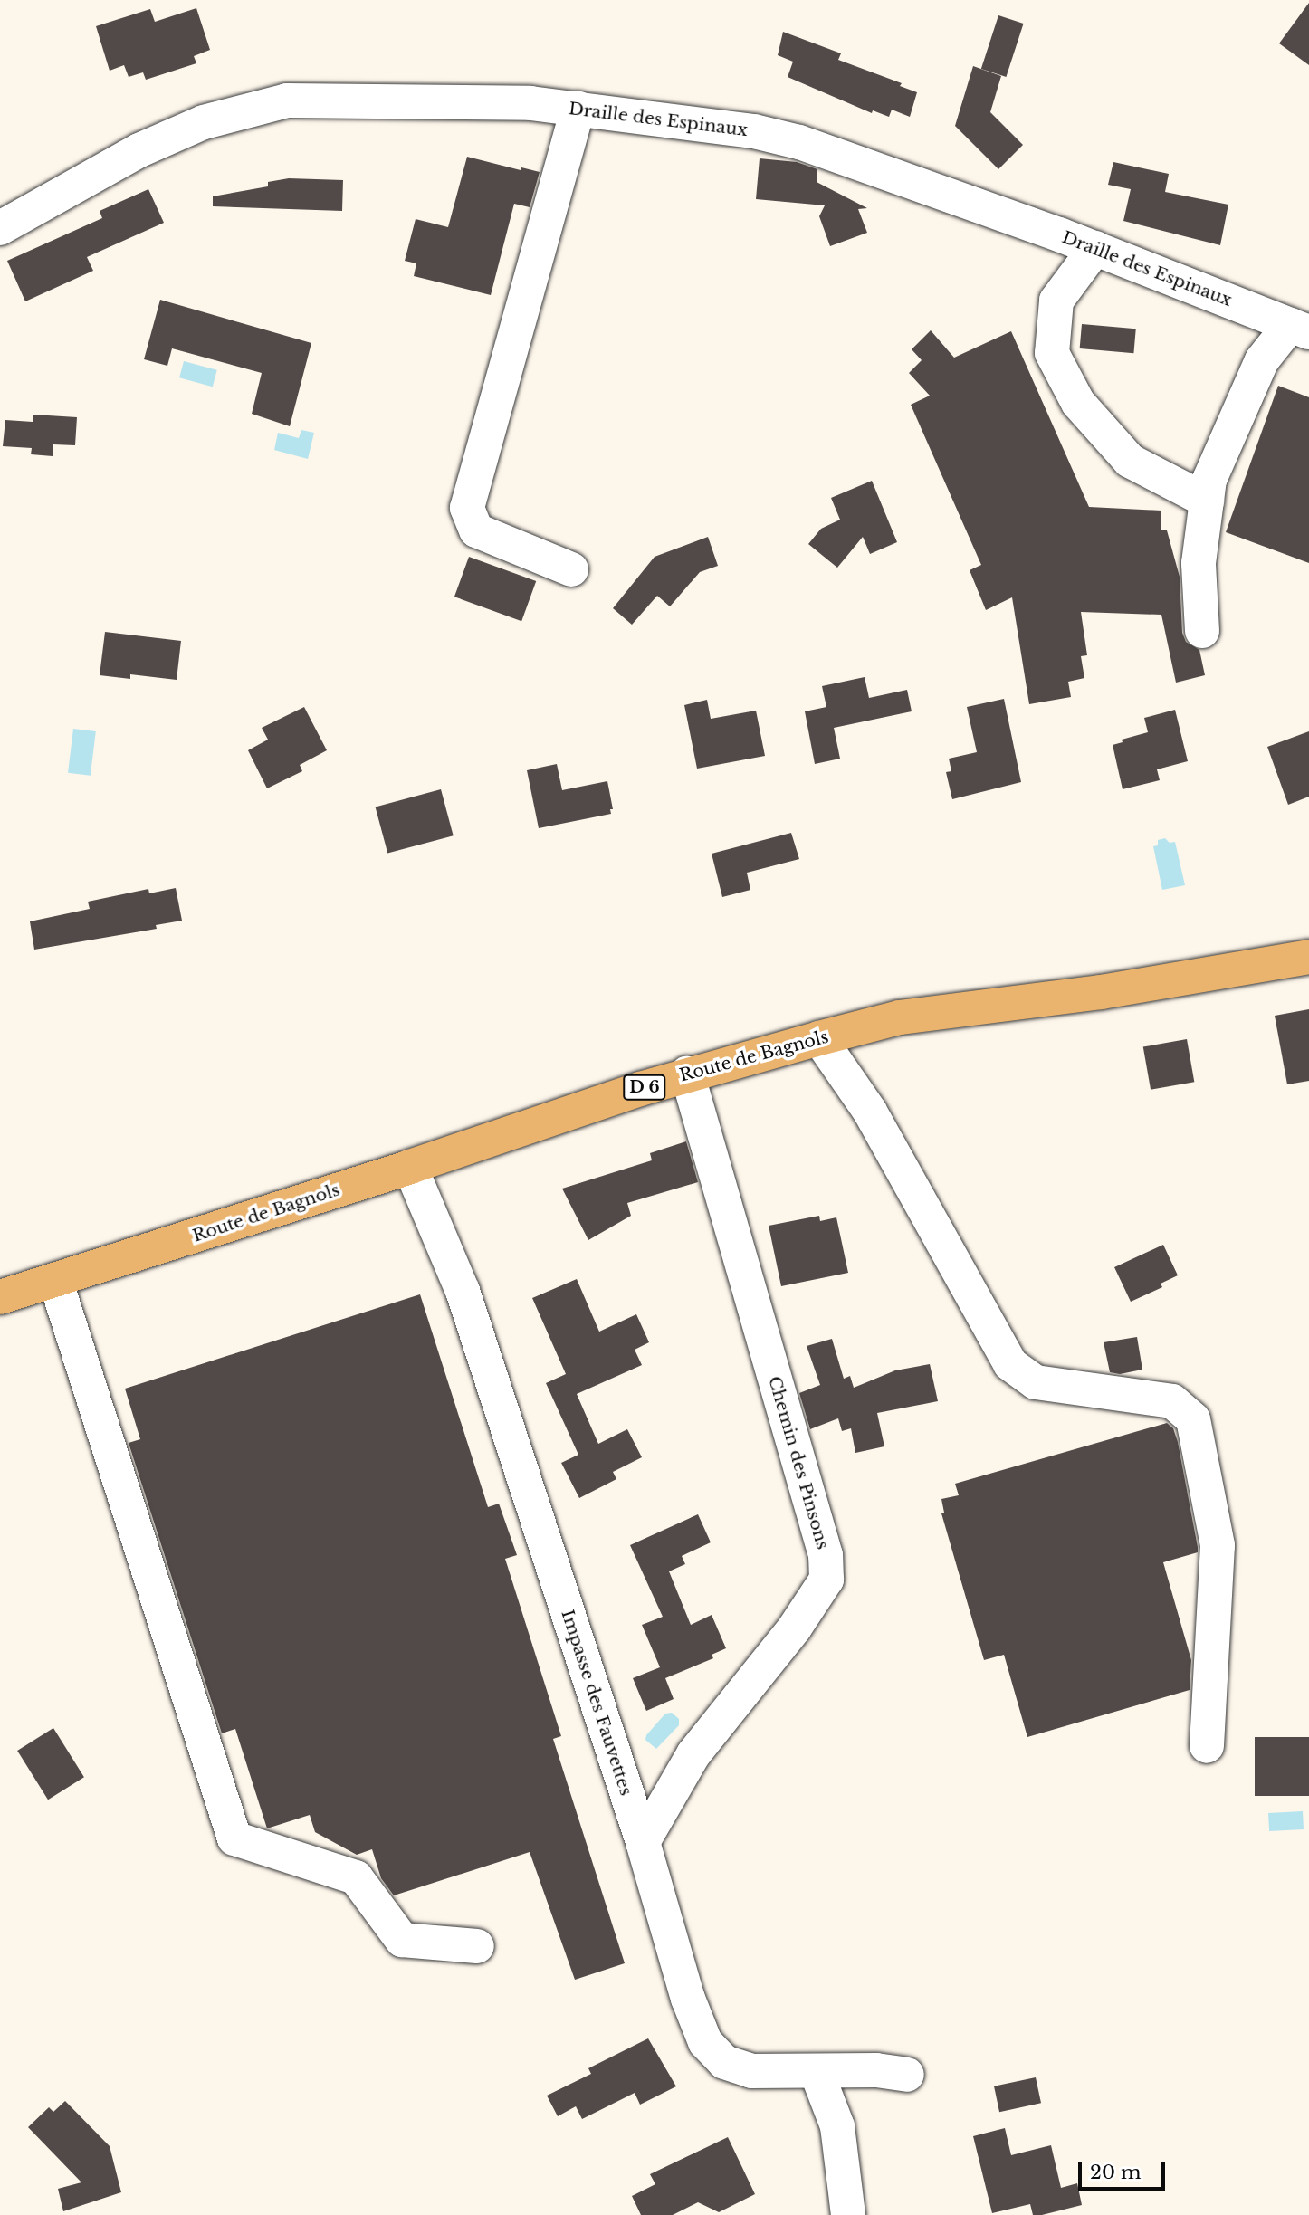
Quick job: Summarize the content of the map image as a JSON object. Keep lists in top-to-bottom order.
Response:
{
  "streets": {
    "main road": ["Route de Bagnols", "D 6"],
    "street": ["Draille des Espinaux", "Chemin des Pinsons", "Impasse des Fauvettes"]
  },
  "crossings": [
    ["Route de Bagnols", "Chemin des Pinsons"],
    ["Route de Bagnols", "Impasse des Fauvettes"],
    ["Chemin des Pinsons", "Impasse des Fauvettes"]
  ],
  "scale_bar": "20 m"
}
